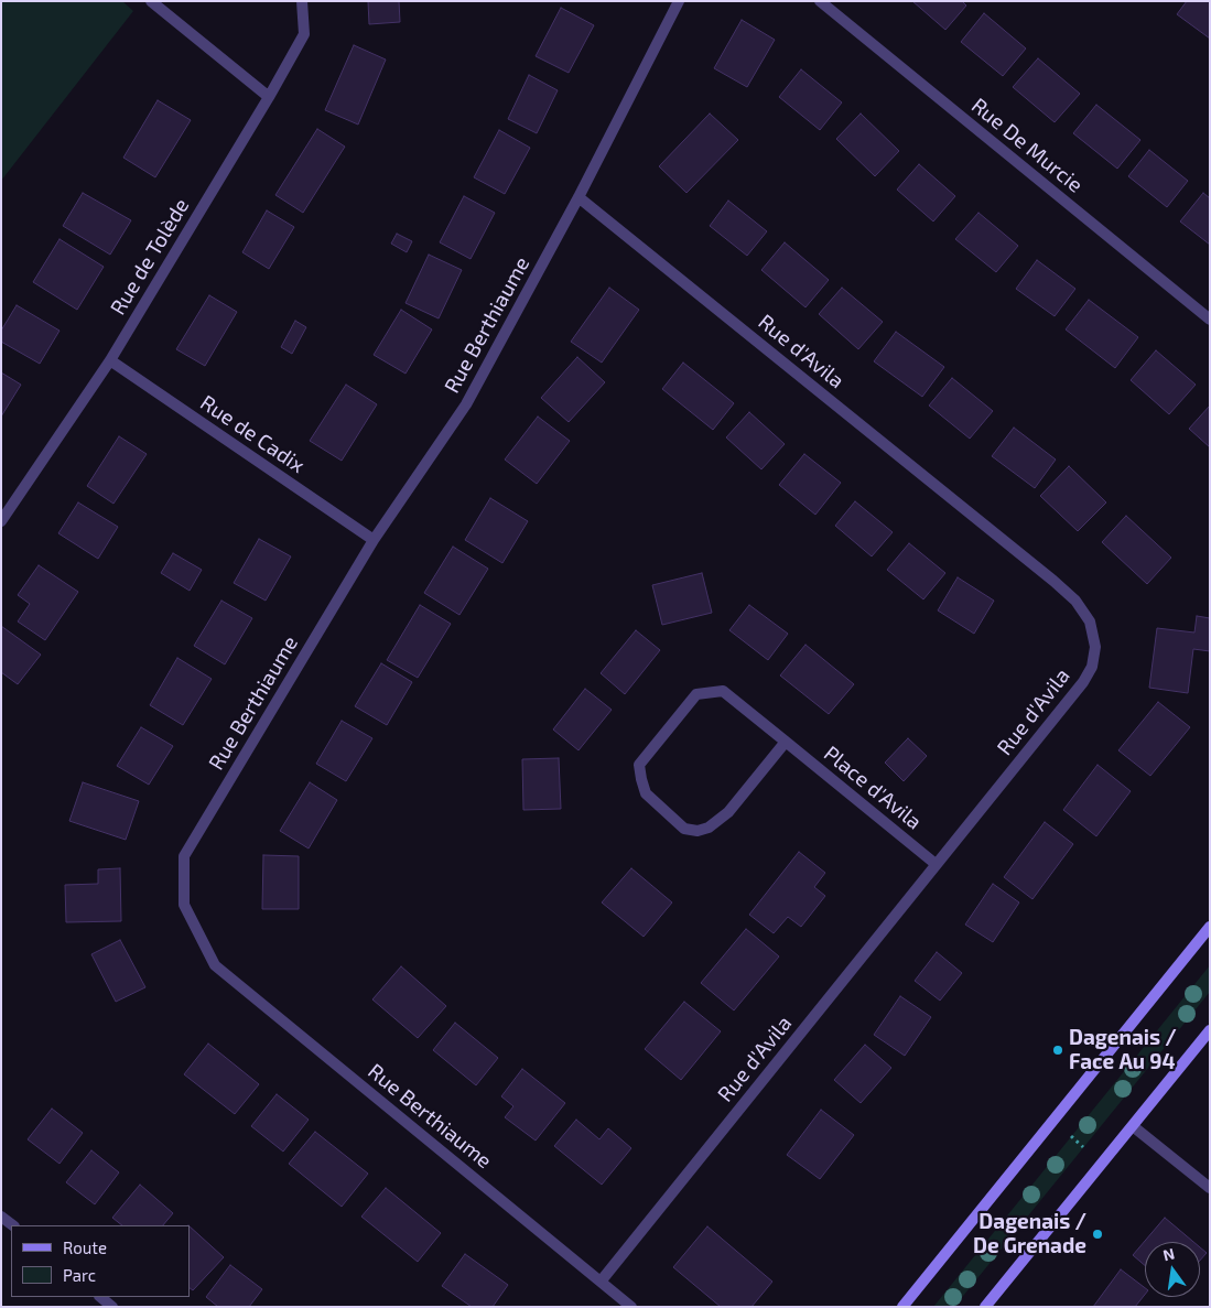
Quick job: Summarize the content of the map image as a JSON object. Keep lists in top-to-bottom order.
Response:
{
  "streets": {
    "street": [
      "Rue De Murcie",
      "Rue de Tolède",
      "Rue Berthiaume",
      "Rue d'Avila",
      "Rue de Cadix",
      "Place d'Avila"
    ]
  },
  "crossings": [
    ["Rue de Tolède", "Rue de Cadix"],
    ["Rue Berthiaume", "Rue d'Avila"],
    ["Rue Berthiaume", "Rue de Cadix"],
    ["Rue d'Avila", "Place d'Avila"]
  ],
  "places": ["Dagenais / Face Au 94", "Dagenais / De Grenade"],
  "legend": ["Route", "Parc"],
  "north": "top"
}
